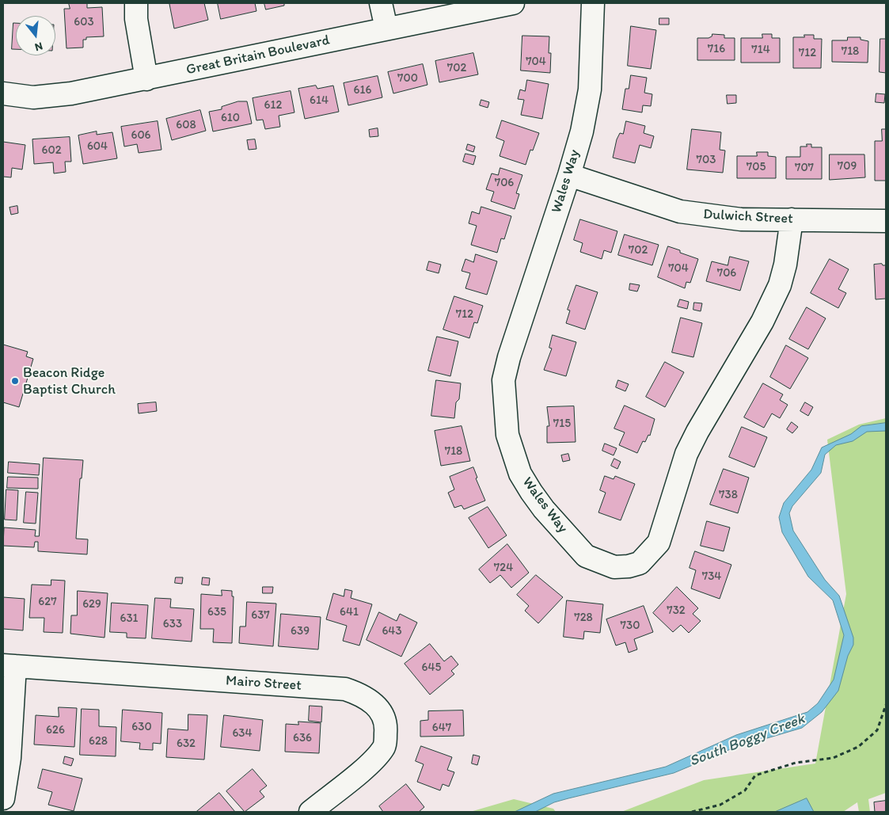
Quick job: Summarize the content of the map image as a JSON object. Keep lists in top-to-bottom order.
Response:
{
  "streets": {
    "street": [
      "Great Britain Boulevard",
      "Wales Way",
      "Dulwich Street",
      "Mairo Street"
    ]
  },
  "crossings": [
    ["Wales Way", "Dulwich Street"]
  ],
  "water": ["South Boggy Creek"],
  "places": ["Beacon Ridge Baptist Church"],
  "house_numbers": [
    "603",
    "716",
    "714",
    "718",
    "712",
    "704",
    "702",
    "700",
    "616",
    "614",
    "612",
    "610",
    "608",
    "606",
    "604",
    "602",
    "703",
    "709",
    "705",
    "707",
    "706",
    "702",
    "704",
    "706",
    "712",
    "715",
    "718",
    "738",
    "724",
    "734",
    "627",
    "629",
    "732",
    "635",
    "641",
    "637",
    "728",
    "631",
    "633",
    "730",
    "639",
    "643",
    "645",
    "630",
    "647",
    "626",
    "634",
    "636",
    "628",
    "632"
  ],
  "north": "bottom"
}
